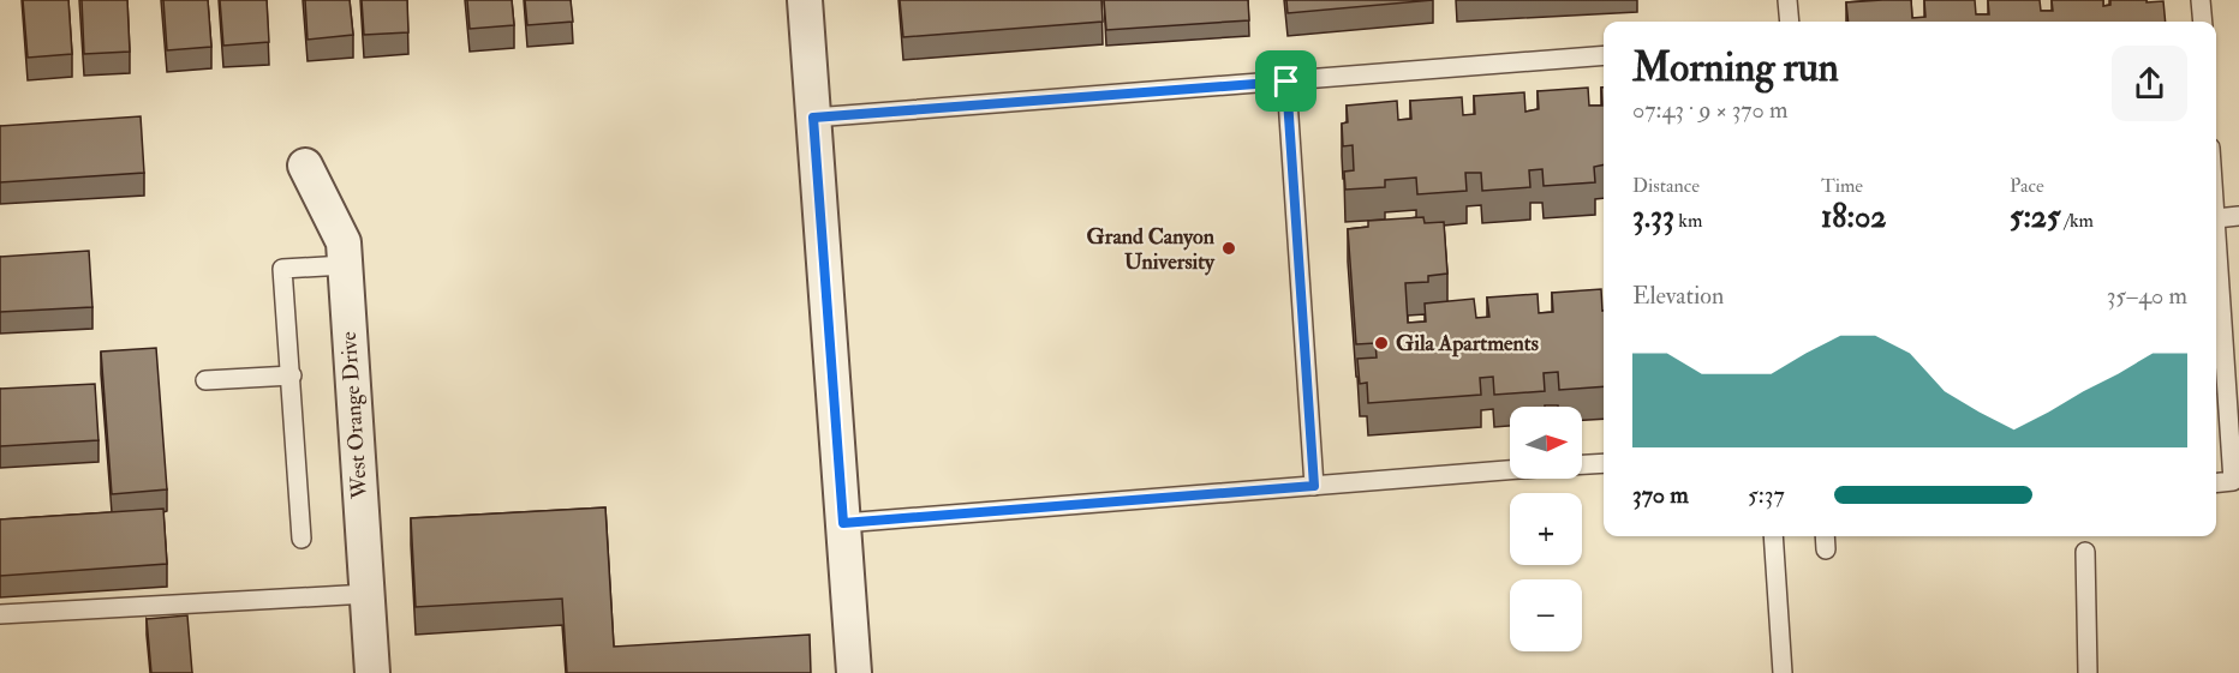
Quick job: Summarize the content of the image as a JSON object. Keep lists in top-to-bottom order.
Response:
{
  "streets": {
    "street": ["West Orange Drive"]
  },
  "places": ["Grand Canyon University", "Gila Apartments"],
  "north": "right",
  "page": {
    "heading": ["Morning run", "07:43 · 9 × 370 m"],
    "stats": [
      ["Distance", "3.33 km"],
      ["Time", "18:02"],
      ["Pace", "5:25 /km"]
    ],
    "chart": ["Elevation", "35–40 m"],
    "map_buttons": ["+", "−"],
    "list": [
      {
        "name": "370 m",
        "note": "5:37"
      }
    ]
  }
}
